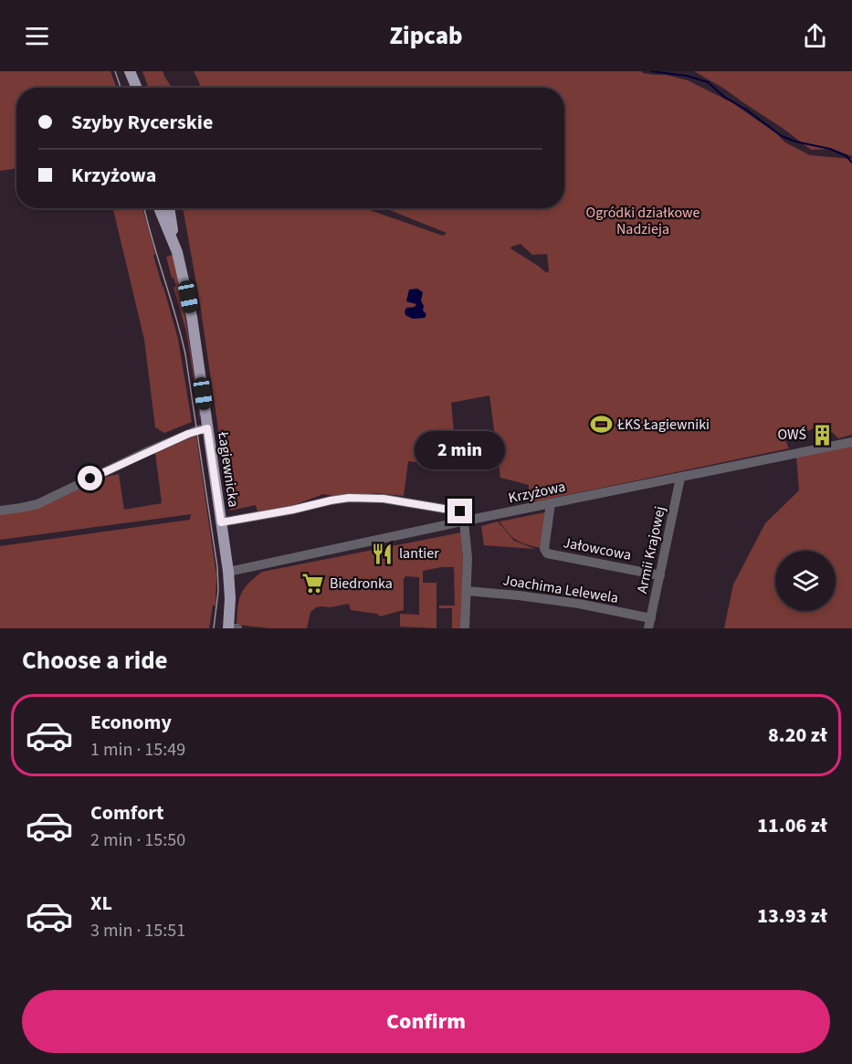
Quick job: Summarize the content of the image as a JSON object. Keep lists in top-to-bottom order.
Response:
{
  "streets": {
    "main road": ["Łagiewnicka"],
    "street": [
      "Krzyżowa",
      "Jałowcowa",
      "Armii Krajowej",
      "Joachima Lelewela"
    ]
  },
  "crossings": [
    ["Łagiewnicka", "Krzyżowa"],
    ["Krzyżowa", "Jałowcowa"],
    ["Krzyżowa", "Armii Krajowej"],
    ["Jałowcowa", "Armii Krajowej"],
    ["Armii Krajowej", "Joachima Lelewela"]
  ],
  "parks": ["Ogródki działkowe Nadzieja"],
  "places": {
    "sports": ["ŁKS Łagiewniki"],
    "building": ["OWŚ"],
    "restaurant": ["lantier"],
    "supermarket": ["Biedronka"]
  },
  "page": {
    "header": "Zipcab",
    "banner": ["Szyby Rycerskie", "Krzyżowa"],
    "bubble": "2 min",
    "heading": "Choose a ride",
    "list": [
      {
        "name": "Economy",
        "note": "1 min · 15:49",
        "value": "8.20 zł"
      },
      {
        "name": "Comfort",
        "note": "2 min · 15:50",
        "value": "11.06 zł"
      },
      {
        "name": "XL",
        "note": "3 min · 15:51",
        "value": "13.93 zł"
      }
    ],
    "buttons": "Confirm"
  }
}
